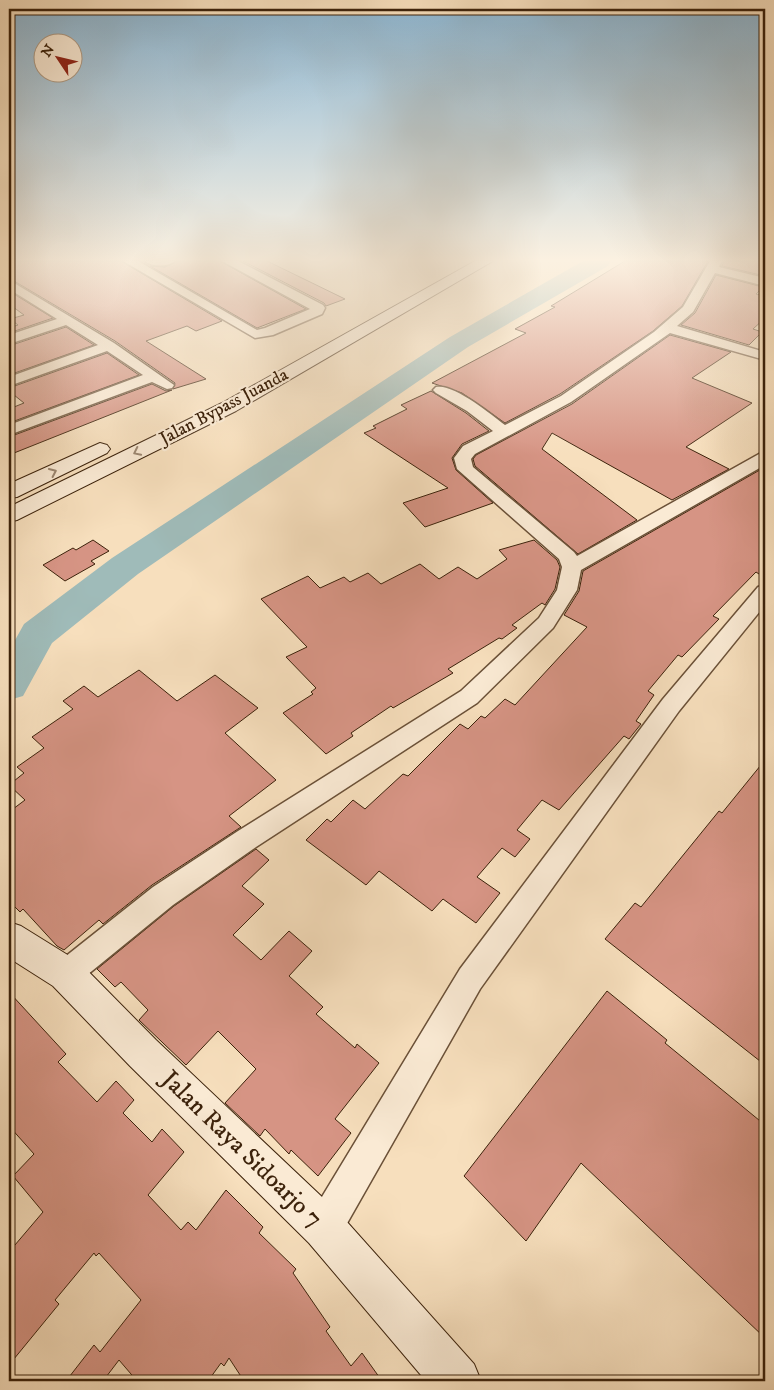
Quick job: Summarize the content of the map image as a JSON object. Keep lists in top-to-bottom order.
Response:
{
  "streets": {
    "main road": ["Jalan Bypass Juanda", "Jalan Raya Sidoarjo 7"]
  },
  "north": "top left"
}
